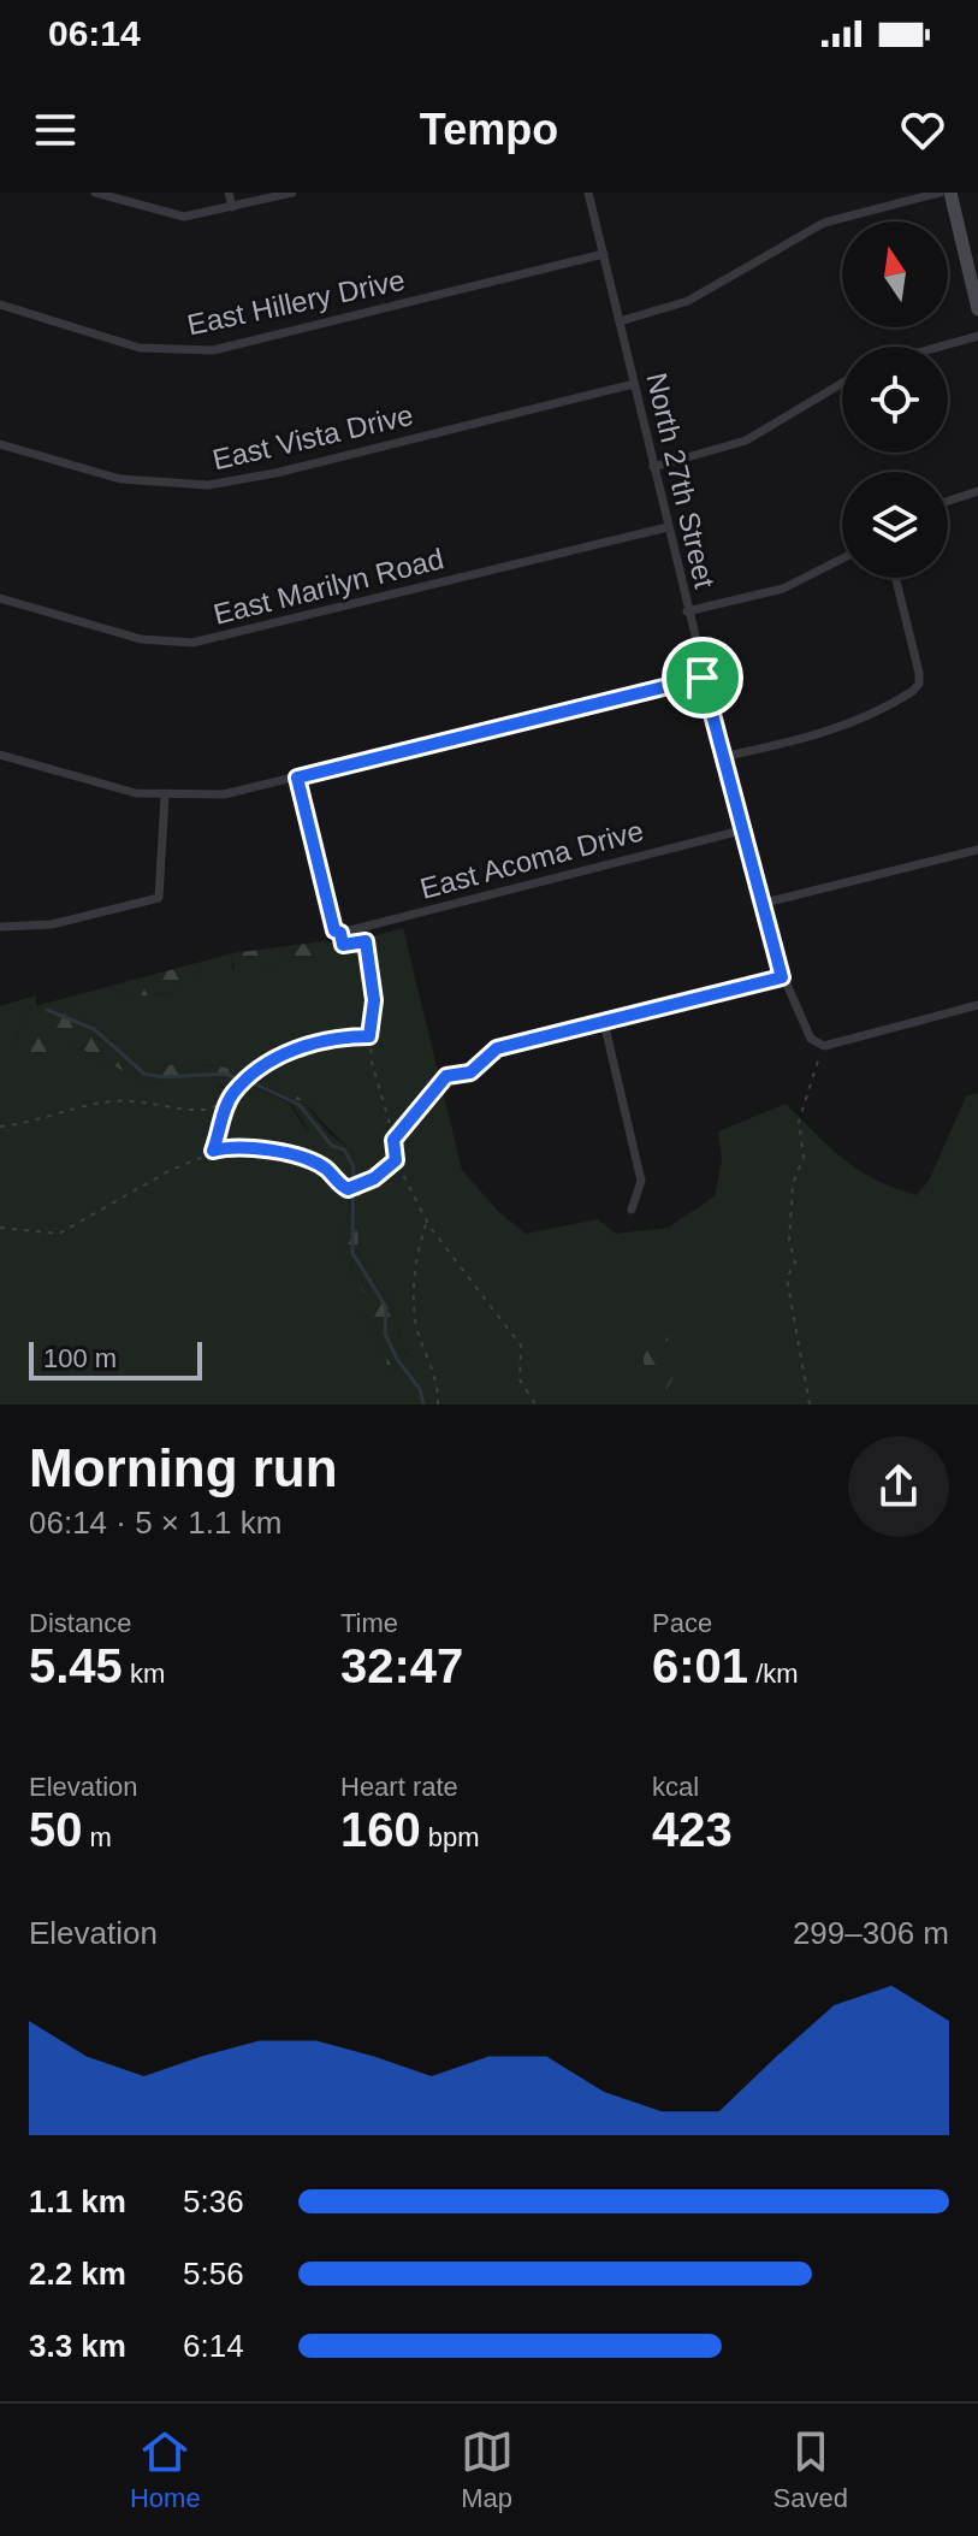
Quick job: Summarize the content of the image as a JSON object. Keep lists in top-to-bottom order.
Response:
{
  "streets": {
    "street": [
      "East Hillery Drive",
      "East Vista Drive",
      "North 27th Street",
      "East Marilyn Road",
      "East Acoma Drive"
    ]
  },
  "crossings": [
    ["East Hillery Drive", "North 27th Street"],
    ["East Vista Drive", "North 27th Street"],
    ["North 27th Street", "East Marilyn Road"],
    ["North 27th Street", "East Acoma Drive"]
  ],
  "scale_bar": "100 m",
  "north": "top",
  "page": {
    "status": "06:14",
    "header": "Tempo",
    "scale": "100 m",
    "heading": ["Morning run", "06:14 · 5 × 1.1 km"],
    "stats": [
      ["Distance", "5.45 km"],
      ["Time", "32:47"],
      ["Pace", "6:01 /km"],
      ["Elevation", "50 m"],
      ["Heart rate", "160 bpm"],
      ["kcal", "423"]
    ],
    "chart": ["Elevation", "299–306 m"],
    "list": [
      {
        "name": "1.1 km",
        "note": "5:36"
      },
      {
        "name": "2.2 km",
        "note": "5:56"
      },
      {
        "name": "3.3 km",
        "note": "6:14"
      }
    ],
    "tabs": ["Home", "Map", "Saved"]
  }
}
